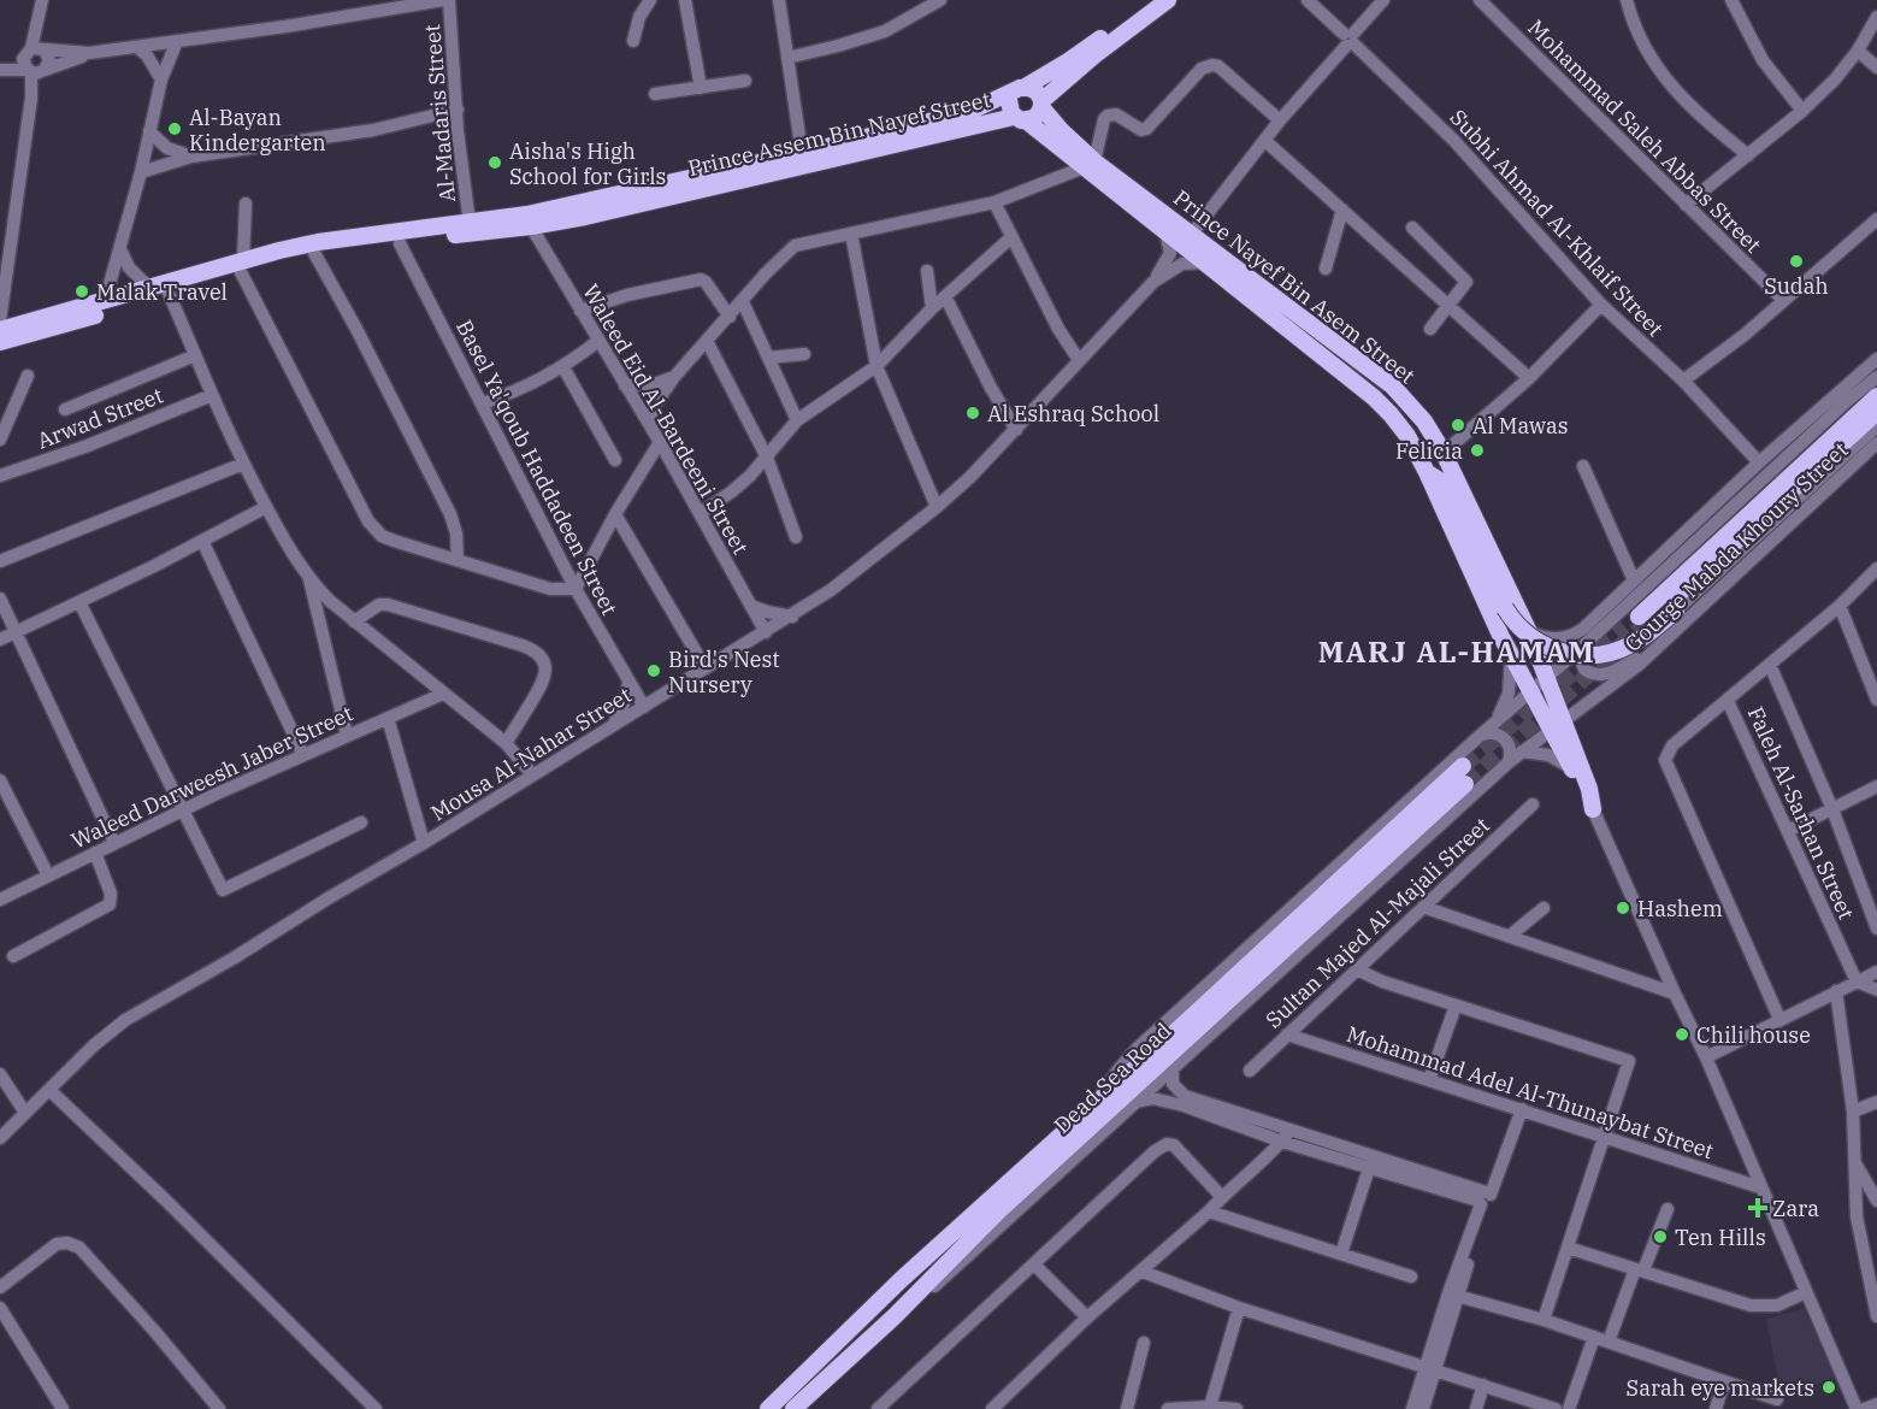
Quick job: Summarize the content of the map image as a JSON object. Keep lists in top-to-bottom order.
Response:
{
  "streets": {
    "main road": ["Prince Assem Bin Nayef Street", "Prince Nayef Bin Asem Street", "Dead Sea Road"],
    "street": [
      "Al-Madaris Street",
      "Mohammad Saleh Abbas Street",
      "Subhi Ahmad Al-Khlaif Street",
      "Arwad Street",
      "Waleed Eid Al-Bardeeni Street",
      "Basel Ya'qoub Haddadeen Street",
      "Gourge Mabda Khoury Street",
      "Mousa Al-Nahar Street",
      "Waleed Darweesh Jaber Street",
      "Faleh Al-Sarhan Street",
      "Sultan Majed Al-Majali Street",
      "Mohammad Adel Al-Thunaybat Street"
    ]
  },
  "crossings": [
    ["Al-Madaris Street", "Prince Assem Bin Nayef Street"],
    ["Prince Assem Bin Nayef Street", "Prince Nayef Bin Asem Street"],
    ["Prince Assem Bin Nayef Street", "Waleed Eid Al-Bardeeni Street"],
    ["Prince Assem Bin Nayef Street", "Basel Ya'qoub Haddadeen Street"],
    ["Prince Nayef Bin Asem Street", "Gourge Mabda Khoury Street"],
    ["Prince Nayef Bin Asem Street", "Mousa Al-Nahar Street"],
    ["Prince Nayef Bin Asem Street", "Dead Sea Road"],
    ["Waleed Eid Al-Bardeeni Street", "Mousa Al-Nahar Street"],
    ["Basel Ya'qoub Haddadeen Street", "Mousa Al-Nahar Street"],
    ["Gourge Mabda Khoury Street", "Dead Sea Road"],
    ["Sultan Majed Al-Majali Street", "Mohammad Adel Al-Thunaybat Street"]
  ],
  "districts": ["MARJ AL-HAMAM"],
  "places": {
    "other": [
      "Al-Bayan Kindergarten",
      "Aisha's High School for Girls",
      "Sudah",
      "Malak Travel",
      "Al Eshraq School",
      "Al Mawas",
      "Felicia",
      "Bird's Nest Nursery",
      "Hashem",
      "Chili house",
      "Ten Hills",
      "Sarah eye markets"
    ],
    "health": ["Zara"]
  }
}
